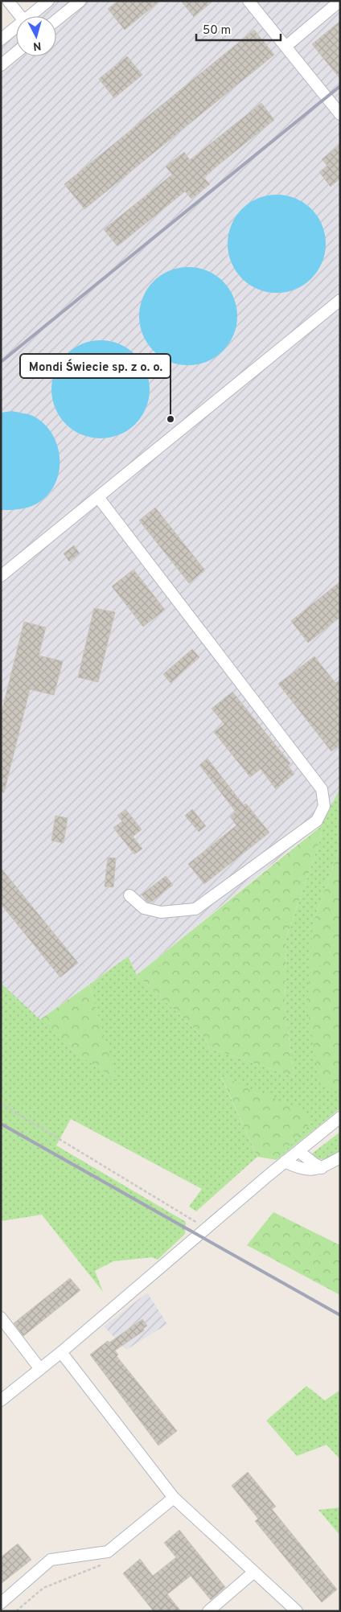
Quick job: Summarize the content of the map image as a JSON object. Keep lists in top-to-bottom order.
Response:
{
  "places": ["Mondi Świecie sp. z o. o."],
  "scale_bar": "50 m",
  "north": "bottom"
}
